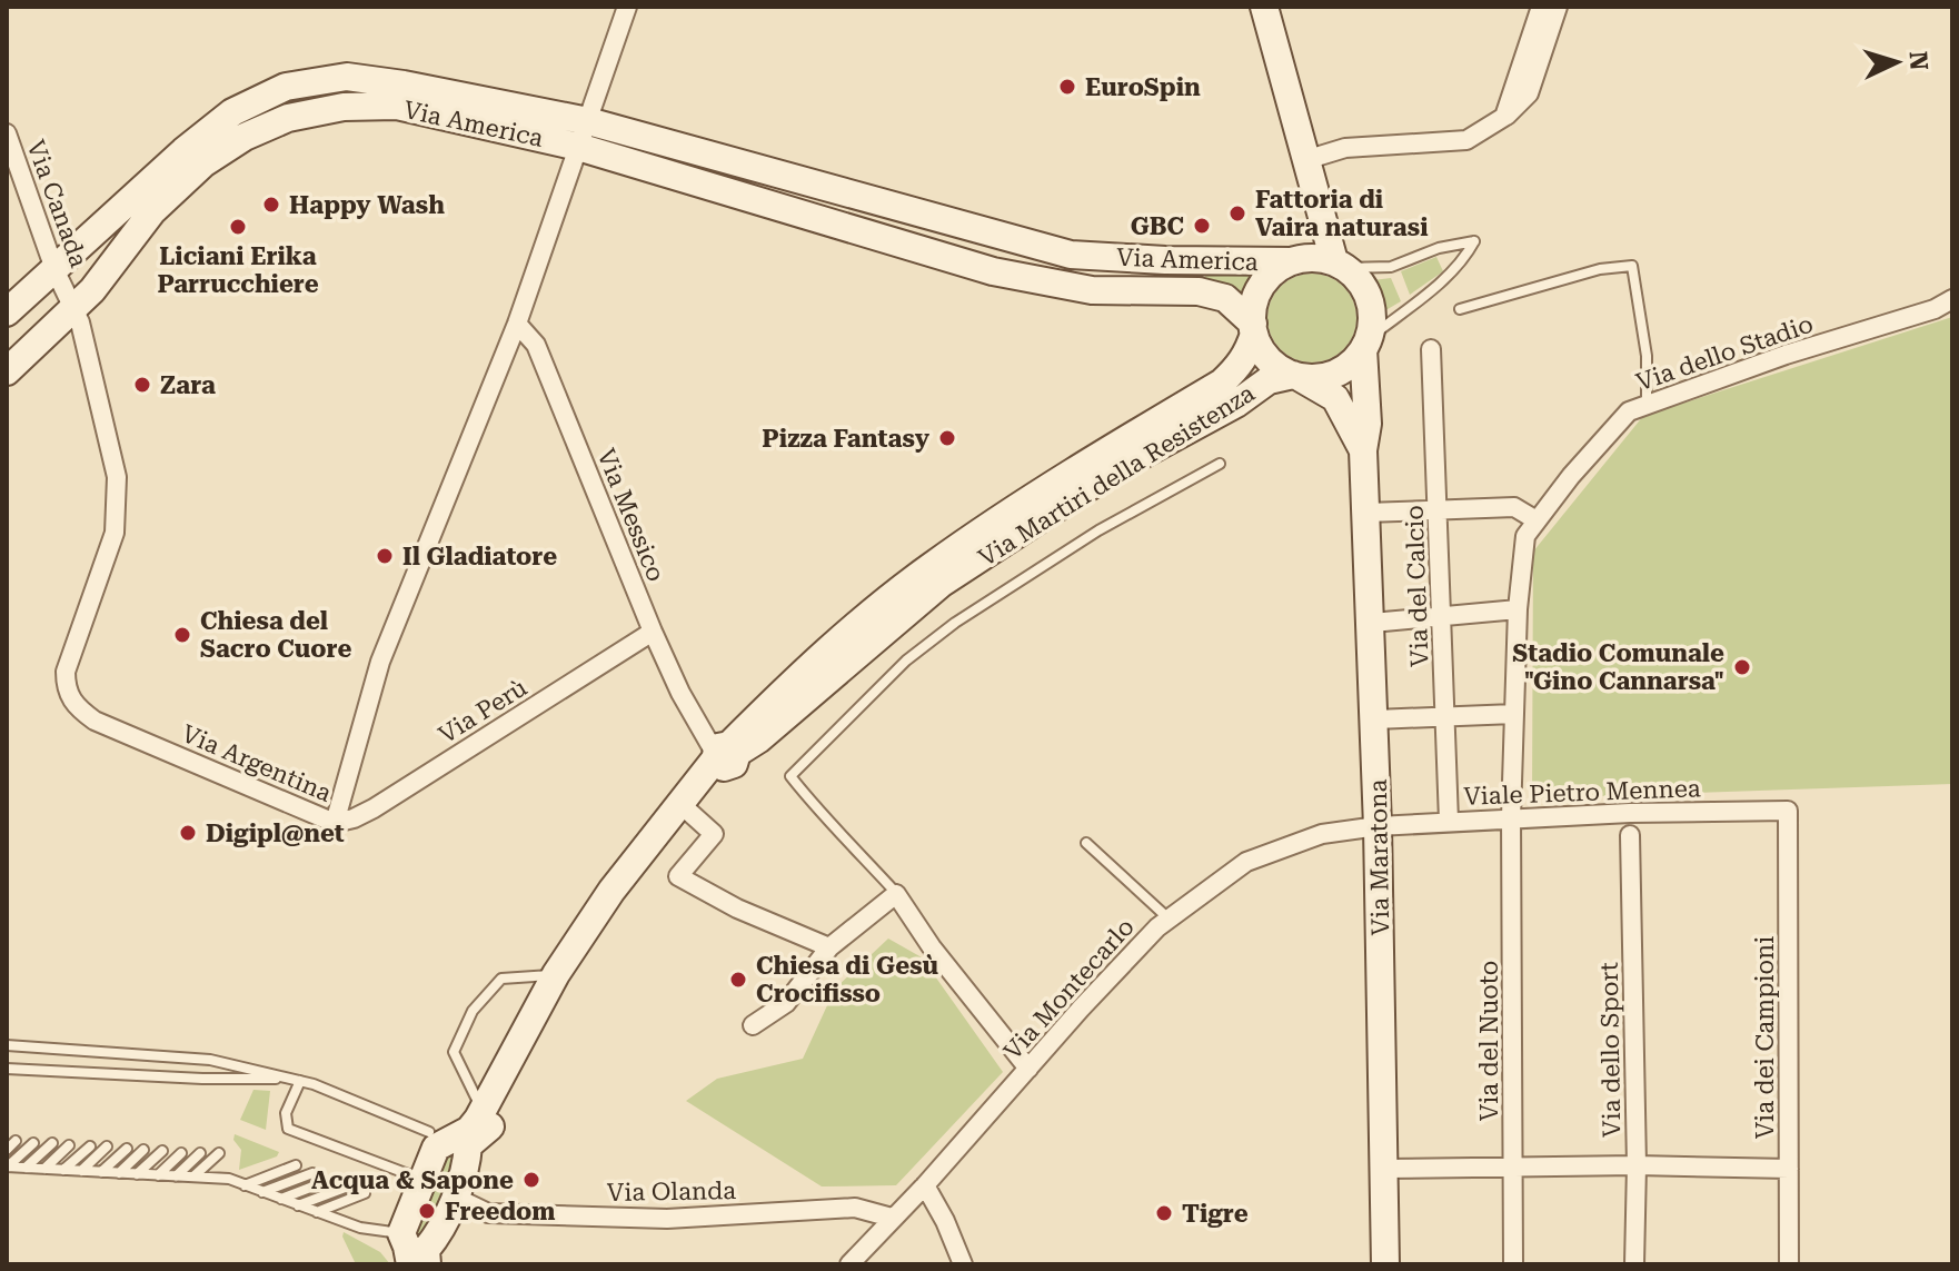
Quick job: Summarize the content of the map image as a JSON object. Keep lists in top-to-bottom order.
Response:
{
  "streets": {
    "street": [
      "Via America",
      "Via Canada",
      "Via dello Stadio",
      "Via Martiri della Resistenza",
      "Via Messico",
      "Via del Calcio",
      "Via Perù",
      "Via Argentina",
      "Viale Pietro Mennea",
      "Via Maratona",
      "Via Montecarlo",
      "Via dei Campioni",
      "Via del Nuoto",
      "Via dello Sport",
      "Via Olanda"
    ]
  },
  "crossings": [
    ["Via America", "Via Canada"],
    ["Via America", "Via Martiri della Resistenza"],
    ["Via America", "Via Argentina"],
    ["Via America", "Via Maratona"],
    ["Via Canada", "Via Argentina"],
    ["Via dello Stadio", "Viale Pietro Mennea"],
    ["Via dello Stadio", "Via del Nuoto"],
    ["Via Martiri della Resistenza", "Via Messico"],
    ["Via Martiri della Resistenza", "Via Maratona"],
    ["Via Martiri della Resistenza", "Via Olanda"],
    ["Via Messico", "Via Perù"],
    ["Via Messico", "Via Argentina"],
    ["Via del Calcio", "Viale Pietro Mennea"],
    ["Via Perù", "Via Argentina"],
    ["Viale Pietro Mennea", "Via Maratona"],
    ["Viale Pietro Mennea", "Via Montecarlo"],
    ["Viale Pietro Mennea", "Via dei Campioni"],
    ["Viale Pietro Mennea", "Via del Nuoto"],
    ["Via Maratona", "Via Montecarlo"],
    ["Via Montecarlo", "Via Olanda"]
  ],
  "places": [
    "EuroSpin",
    "Happy Wash",
    "Fattoria di Vaira naturasi",
    "GBC",
    "Liciani Erika Parrucchiere",
    "Zara",
    "Pizza Fantasy",
    "Il Gladiatore",
    "Chiesa del Sacro Cuore",
    "Stadio Comunale \"Gino Cannarsa\"",
    "Digipl@net",
    "Chiesa di Gesù Crocifisso",
    "Acqua & Sapone",
    "Freedom",
    "Tigre"
  ],
  "north": "right"
}
